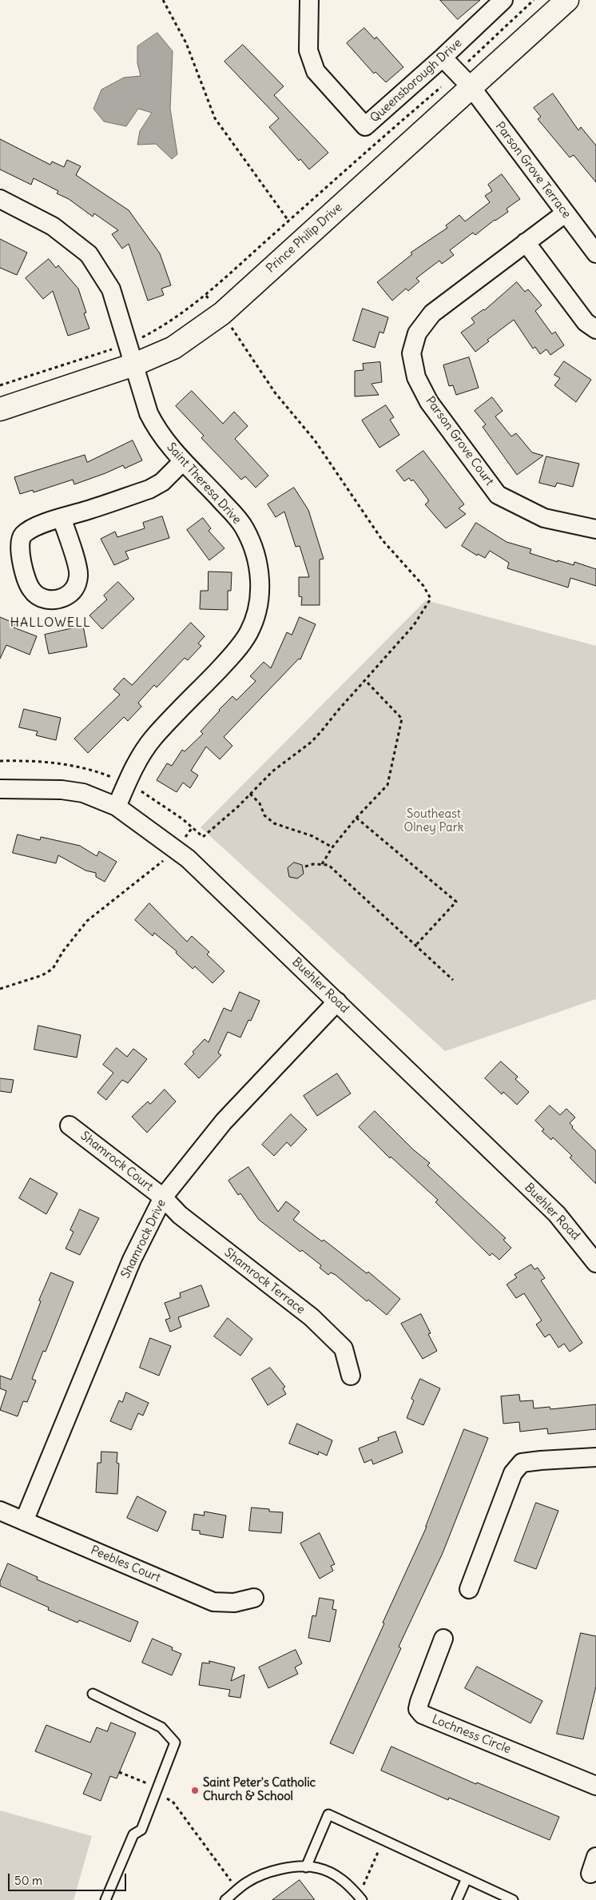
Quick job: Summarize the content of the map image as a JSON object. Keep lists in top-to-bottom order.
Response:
{
  "streets": {
    "street": [
      "Queensborough Drive",
      "Parson Grove Terrace",
      "Prince Philip Drive",
      "Parson Grove Court",
      "Saint Theresa Drive",
      "Buehler Road",
      "Shamrock Court",
      "Shamrock Drive",
      "Shamrock Terrace",
      "Peebles Court",
      "Lochness Circle"
    ]
  },
  "crossings": [
    ["Queensborough Drive", "Parson Grove Terrace"],
    ["Parson Grove Terrace", "Prince Philip Drive"],
    ["Parson Grove Terrace", "Parson Grove Court"],
    ["Prince Philip Drive", "Saint Theresa Drive"],
    ["Saint Theresa Drive", "Buehler Road"],
    ["Buehler Road", "Shamrock Drive"],
    ["Shamrock Court", "Shamrock Drive"],
    ["Shamrock Court", "Shamrock Terrace"],
    ["Shamrock Drive", "Shamrock Terrace"],
    ["Shamrock Drive", "Peebles Court"]
  ],
  "districts": ["HALLOWELL"],
  "parks": ["Southeast Olney Park"],
  "places": ["Saint Peter's Catholic Church & School"],
  "scale_bar": "50 m"
}
